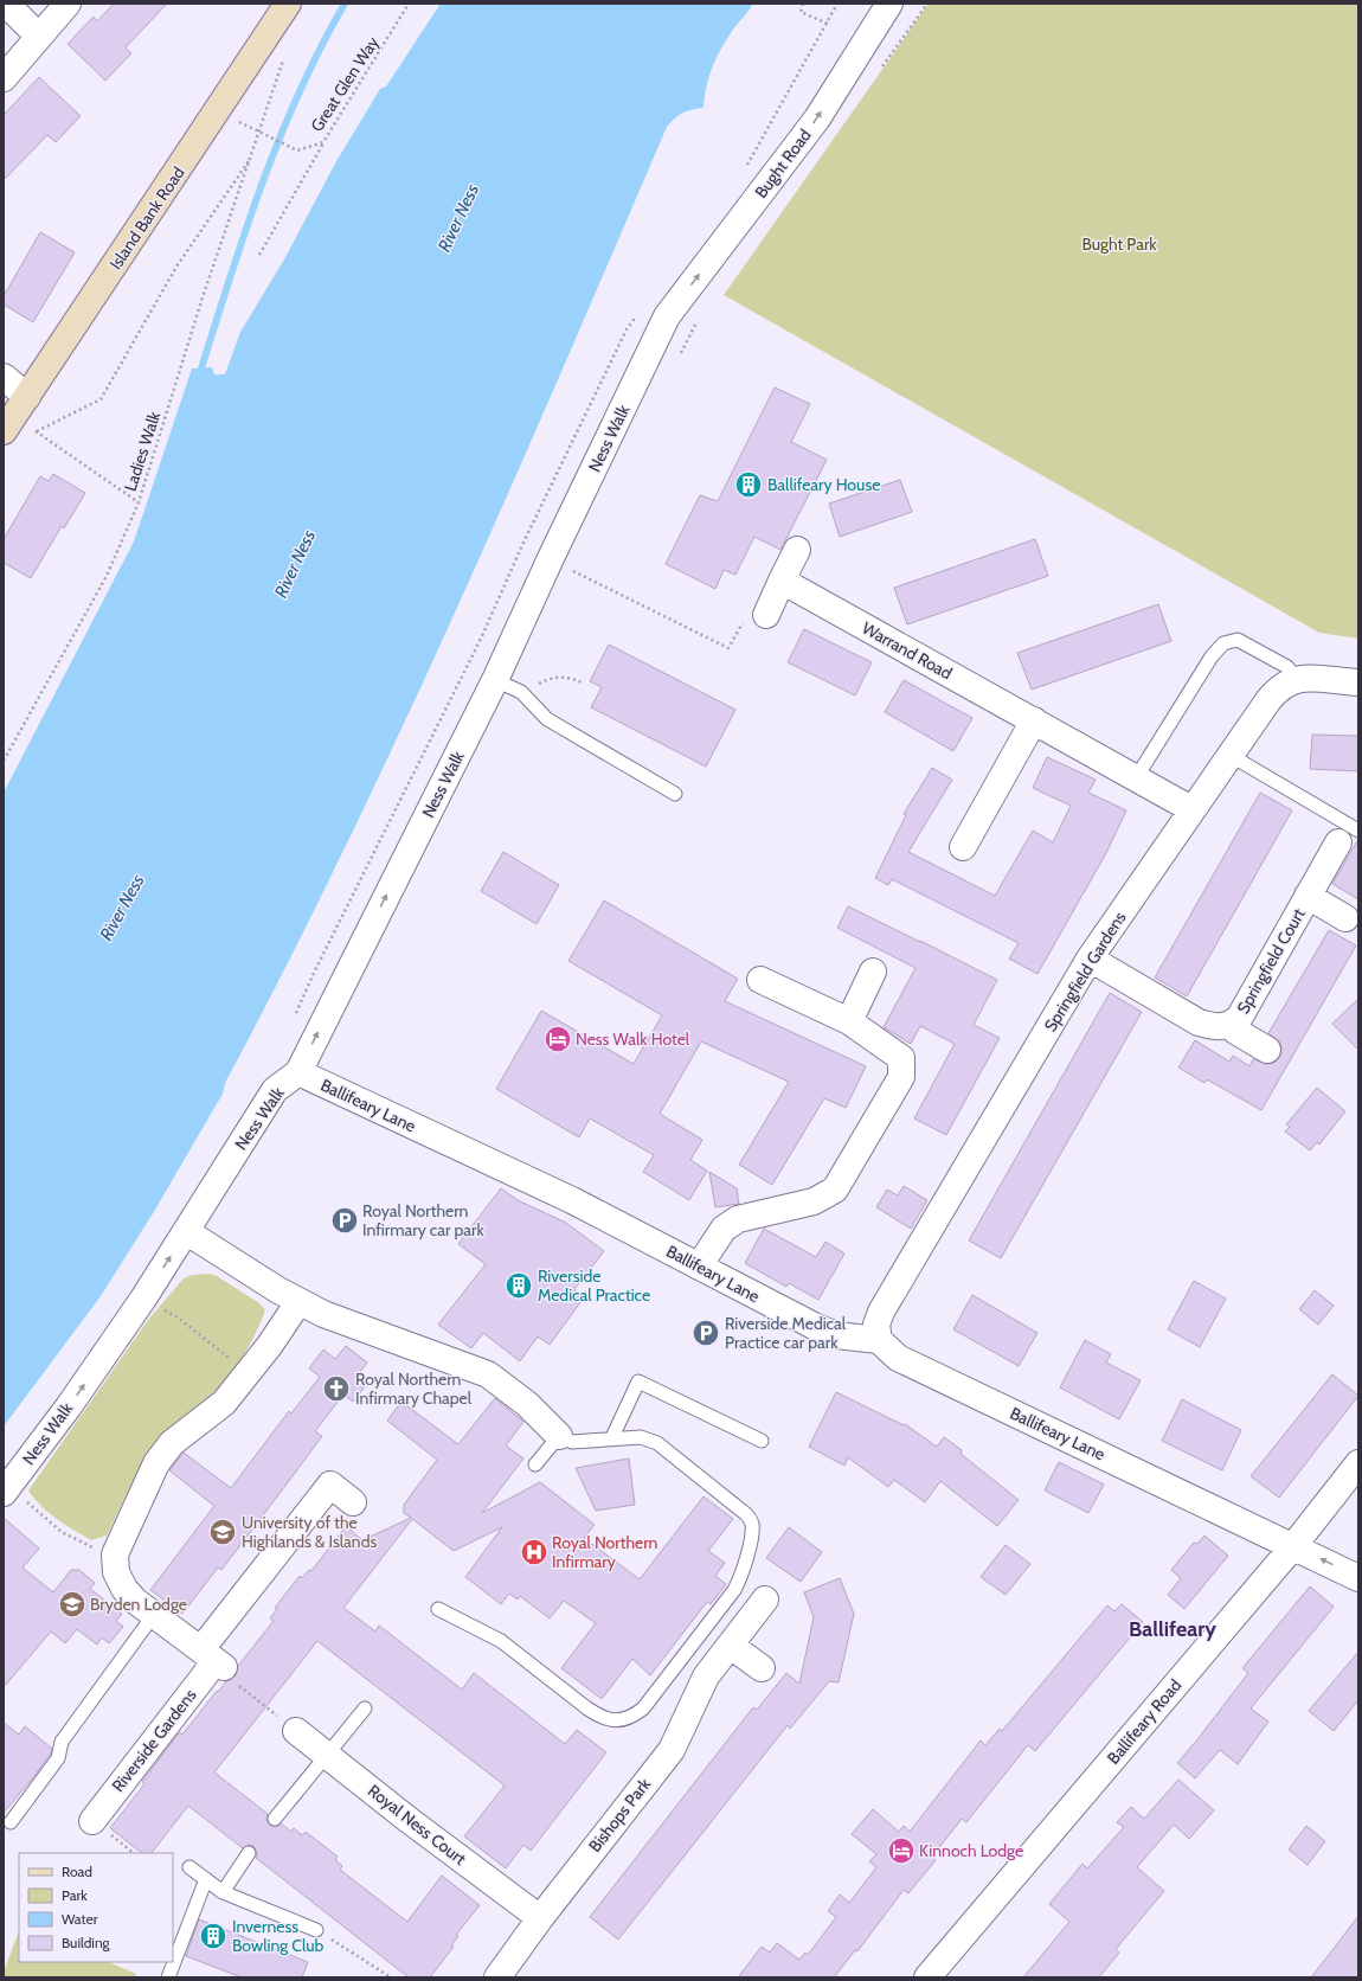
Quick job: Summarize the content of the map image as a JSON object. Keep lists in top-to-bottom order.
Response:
{
  "streets": {
    "main road": ["Island Bank Road"],
    "street": [
      "Bught Road",
      "Ness Walk",
      "Warrand Road",
      "Springfield Court",
      "Springfield Gardens",
      "Ballifeary Lane",
      "Ballifeary Road",
      "Riverside Gardens",
      "Bishops Park",
      "Royal Ness Court"
    ],
    "path": ["Great Glen Way", "Ladies Walk"]
  },
  "crossings": [
    ["Great Glen Way", "Ladies Walk"],
    ["Bught Road", "Ness Walk"],
    ["Ness Walk", "Ballifeary Lane"],
    ["Warrand Road", "Springfield Gardens"],
    ["Springfield Court", "Springfield Gardens"],
    ["Springfield Gardens", "Ballifeary Lane"],
    ["Ballifeary Lane", "Ballifeary Road"],
    ["Bishops Park", "Royal Ness Court"]
  ],
  "one_way": ["Bught Road"],
  "districts": ["Ballifeary"],
  "water": ["River Ness"],
  "parks": ["Bught Park"],
  "places": {
    "building": ["Ballifeary House", "Riverside Medical Practice", "Inverness Bowling Club"],
    "hotel": ["Ness Walk Hotel", "Kinnoch Lodge"],
    "parking": ["Royal Northern Infirmary car park", "Riverside Medical Practice car park"],
    "church": ["Royal Northern Infirmary Chapel"],
    "school or university": ["University of the Highlands & Islands", "Bryden Lodge"],
    "hospital": ["Royal Northern Infirmary"]
  },
  "legend": [
    "Road",
    "Park",
    "Water",
    "Building"
  ]
}
